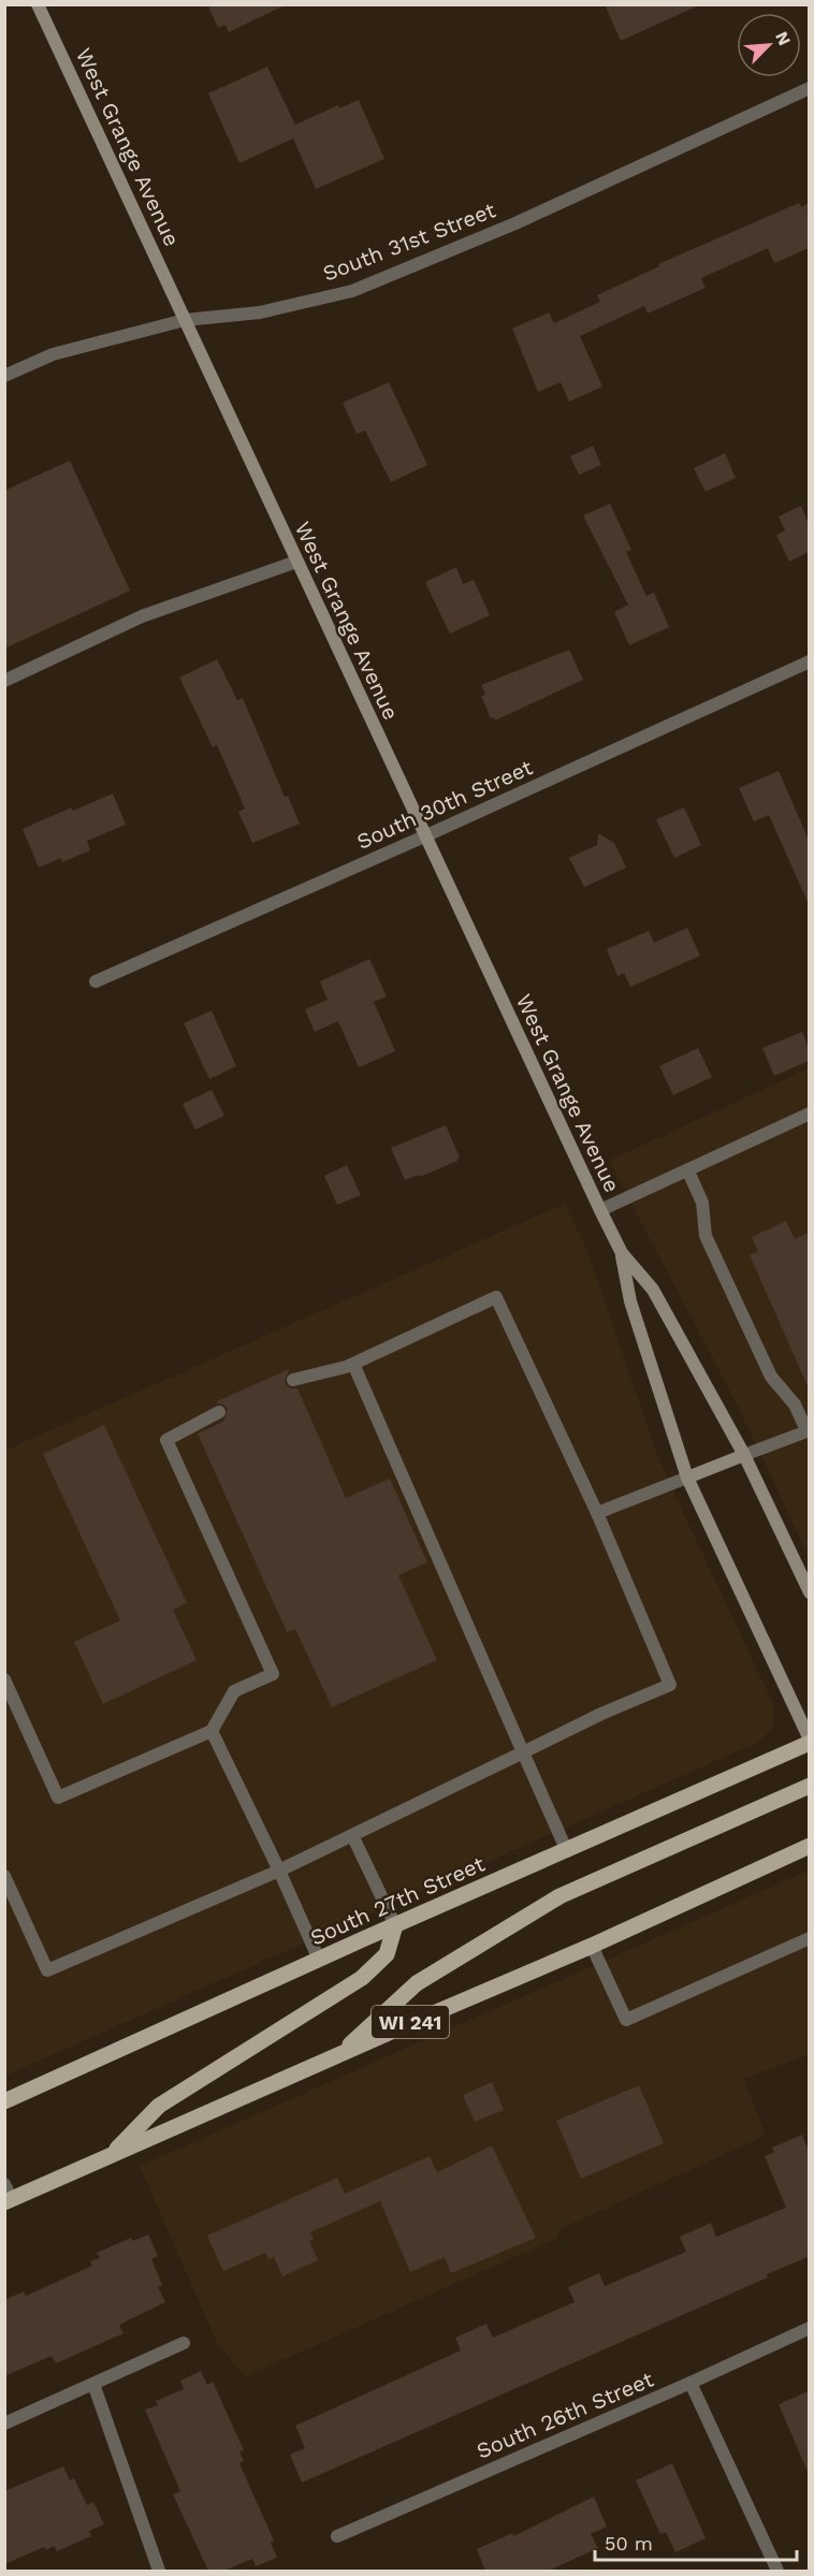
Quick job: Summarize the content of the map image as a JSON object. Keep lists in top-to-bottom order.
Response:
{
  "streets": {
    "main road": ["South 27th Street", "WI 241"],
    "street": [
      "West Grange Avenue",
      "South 31st Street",
      "South 30th Street",
      "South 26th Street"
    ]
  },
  "crossings": [
    ["West Grange Avenue", "South 31st Street"],
    ["West Grange Avenue", "South 30th Street"],
    ["West Grange Avenue", "South 27th Street"]
  ],
  "scale_bar": "50 m",
  "north": "top right"
}
